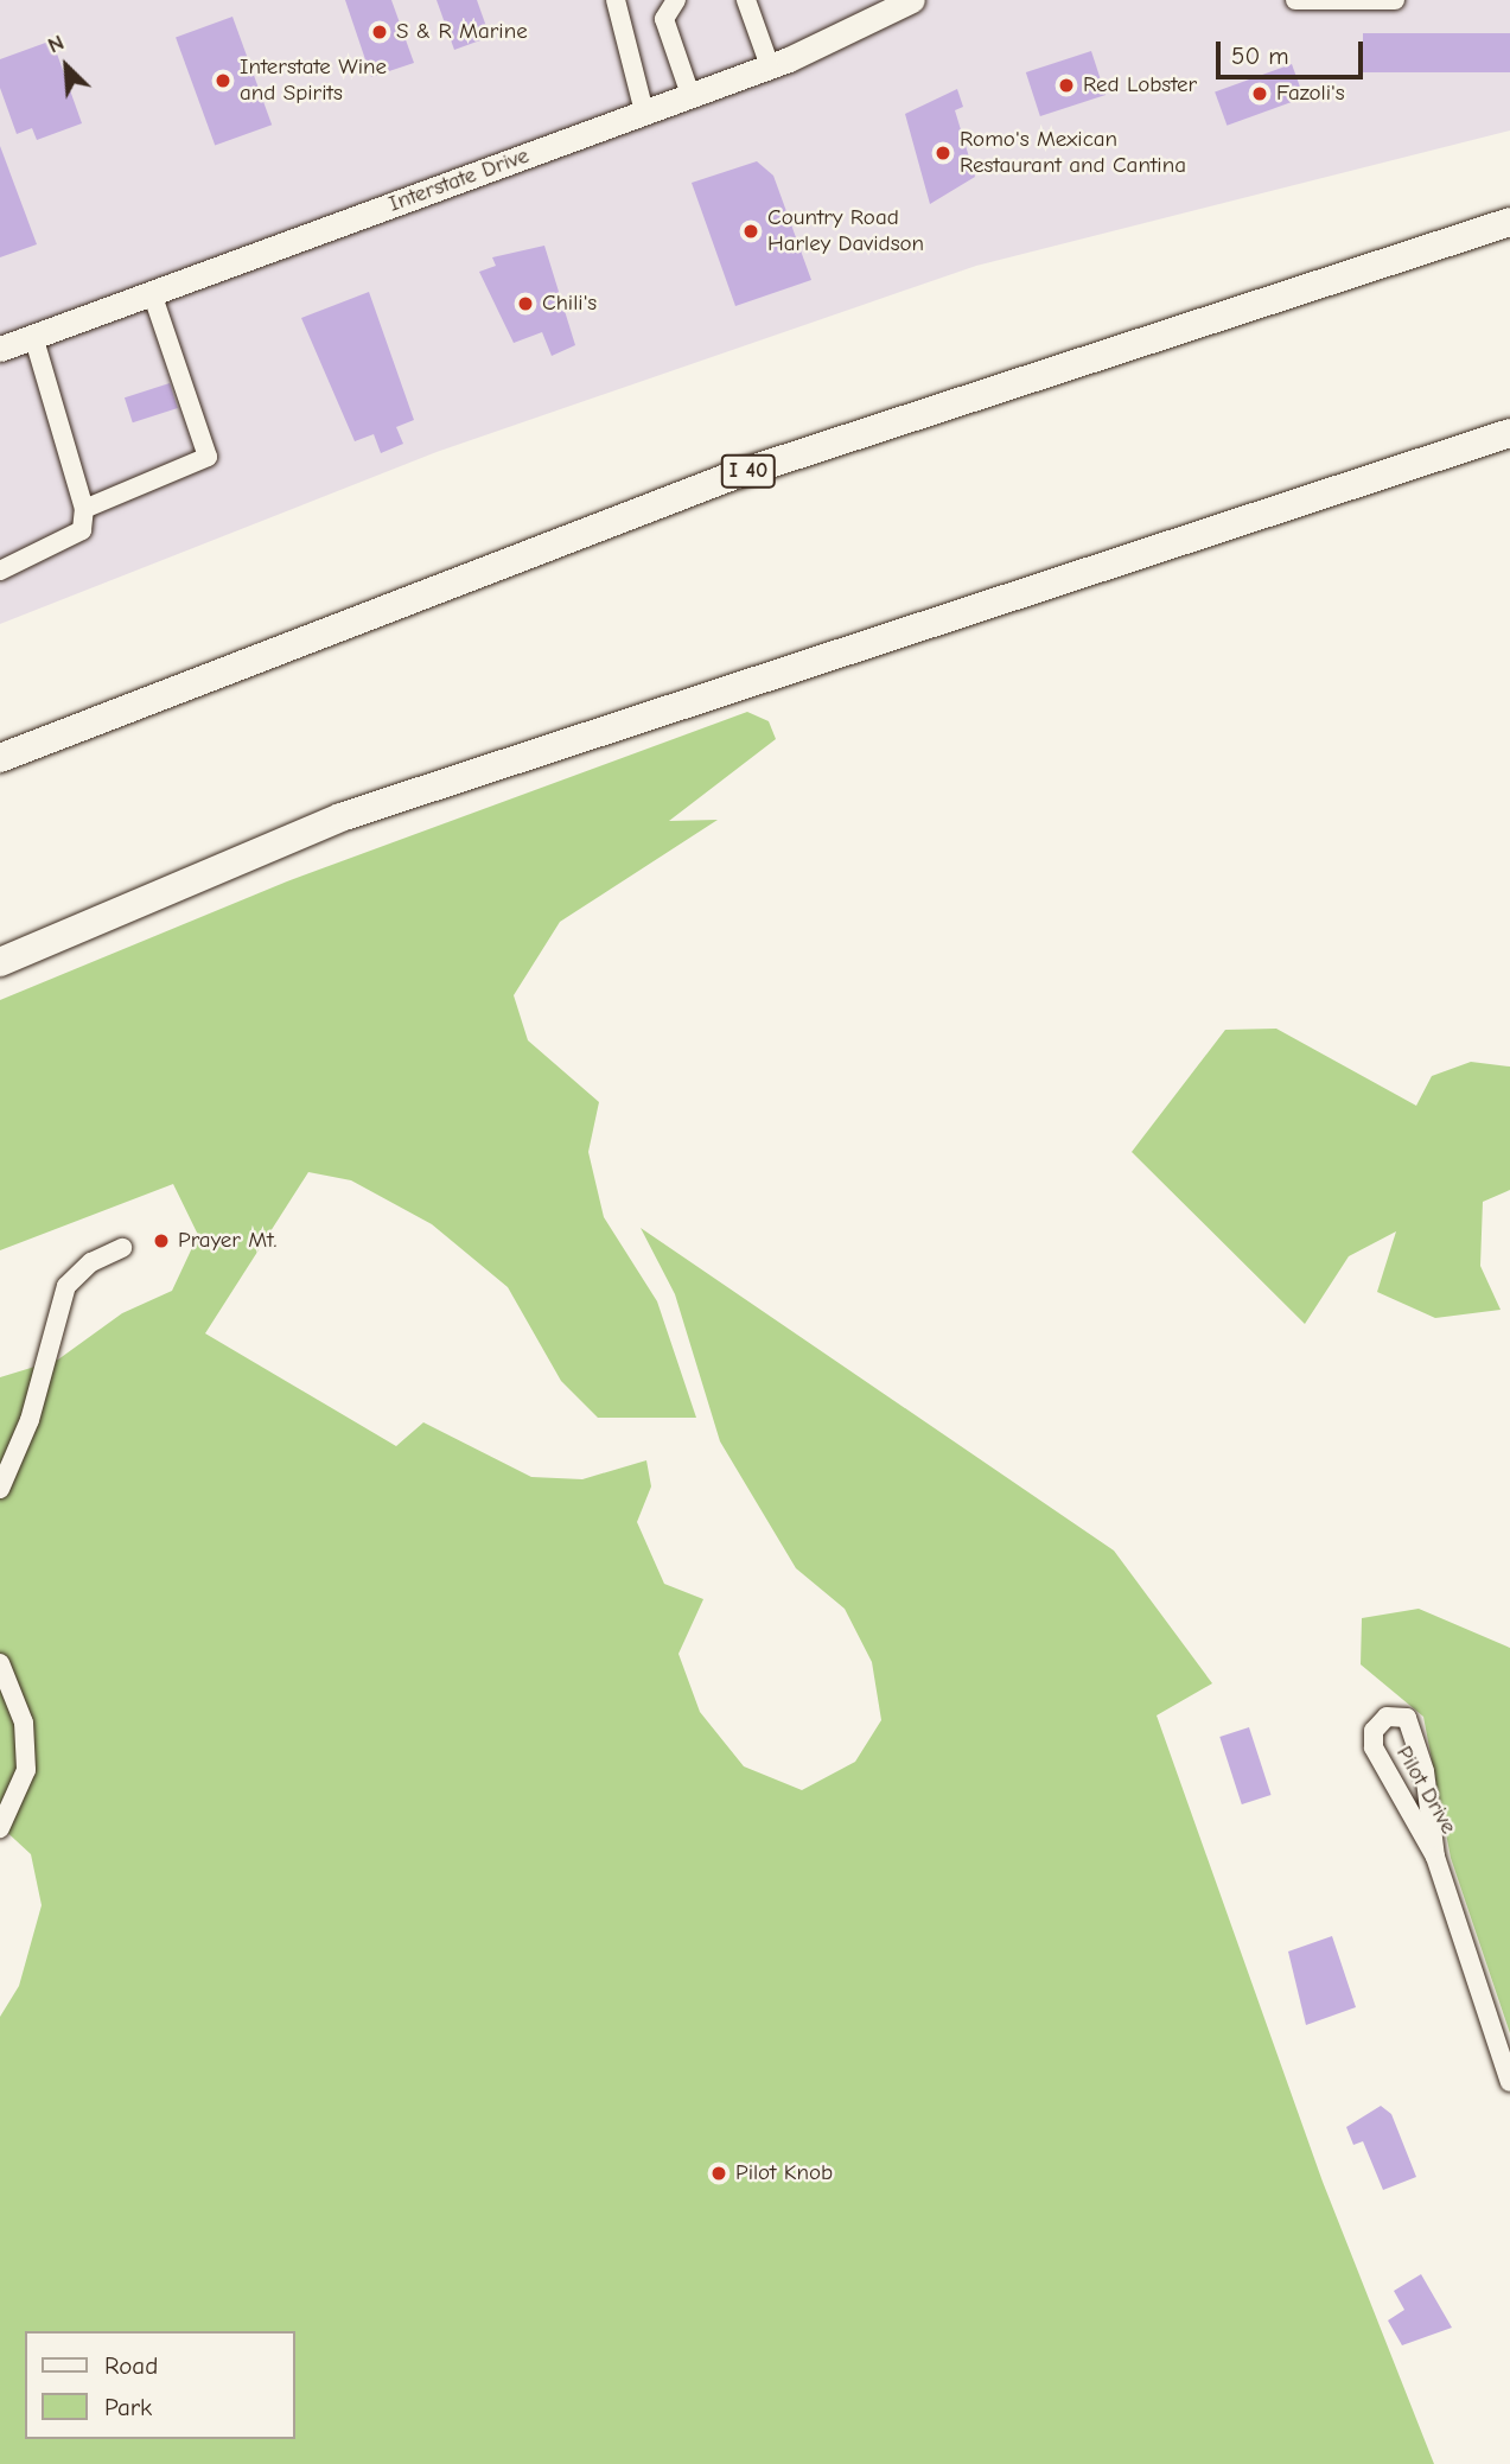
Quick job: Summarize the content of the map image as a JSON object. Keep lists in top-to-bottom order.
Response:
{
  "streets": {
    "highway": ["I 40"],
    "main road": ["Interstate Drive"],
    "street": ["Pilot Drive"]
  },
  "places": [
    "S & R Marine",
    "Interstate Wine and Spirits",
    "Red Lobster",
    "Fazoli's",
    "Romo's Mexican Restaurant and Cantina",
    "Country Road Harley Davidson",
    "Chili's",
    "Prayer Mt.",
    "Pilot Knob"
  ],
  "legend": ["Road", "Park"],
  "scale_bar": "50 m",
  "north": "top left"
}
